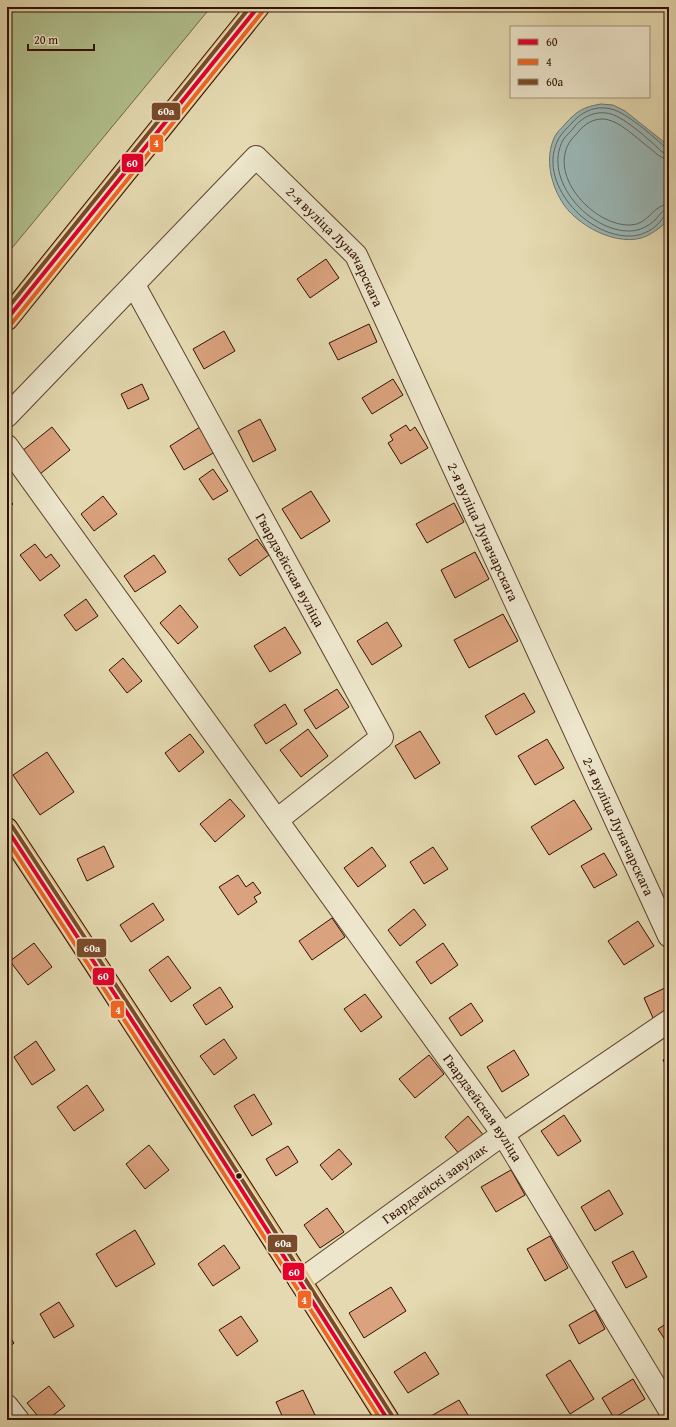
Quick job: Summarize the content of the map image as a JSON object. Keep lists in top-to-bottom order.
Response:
{
  "streets": {
    "street": ["2-я вуліца Луначарскага", "Гвардзейская вуліца", "Гвардзейскі завулак"]
  },
  "crossings": [
    ["2-я вуліца Луначарскага", "Гвардзейская вуліца"],
    ["Гвардзейская вуліца", "Гвардзейскі завулак"]
  ],
  "lines": ["transit line 60", "transit line 60а", "transit line 4"],
  "legend": ["60", "4", "60а"],
  "scale_bar": "20 m"
}
